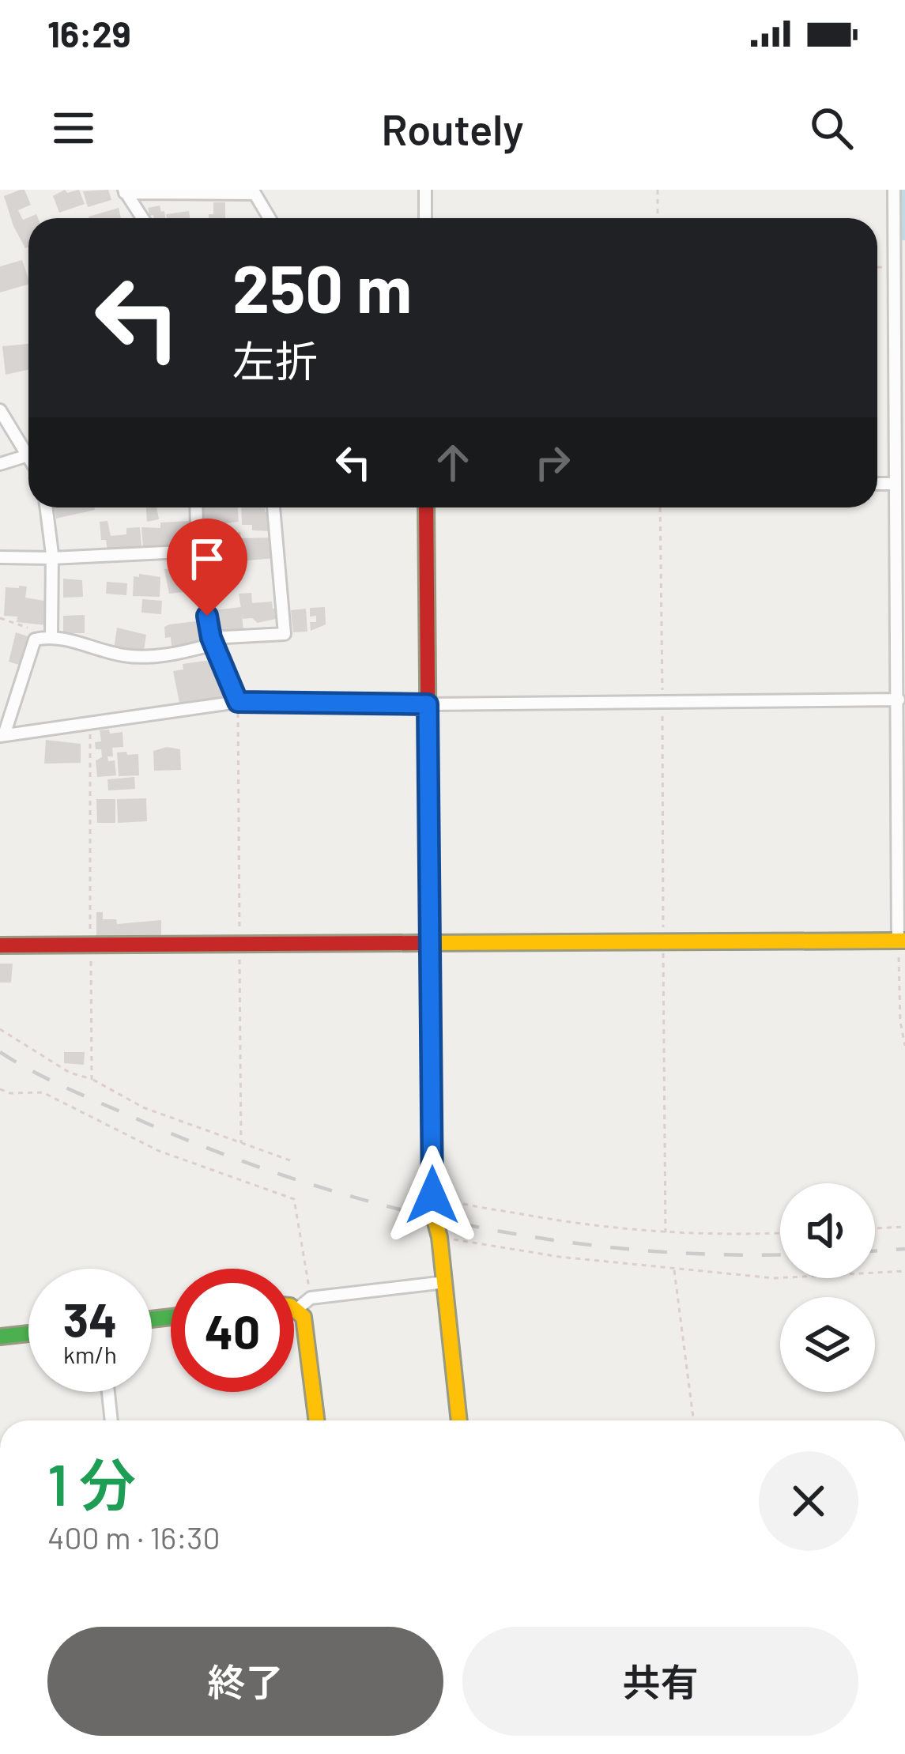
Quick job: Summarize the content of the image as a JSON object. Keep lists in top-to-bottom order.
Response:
{
  "page": {
    "status": "16:29",
    "header": "Routely",
    "turn": ["250 m", "左折"],
    "speed": "34 km/h",
    "limit": "40",
    "heading": ["1 分", "400 m · 16:30"],
    "buttons": ["終了", "共有"]
  }
}
